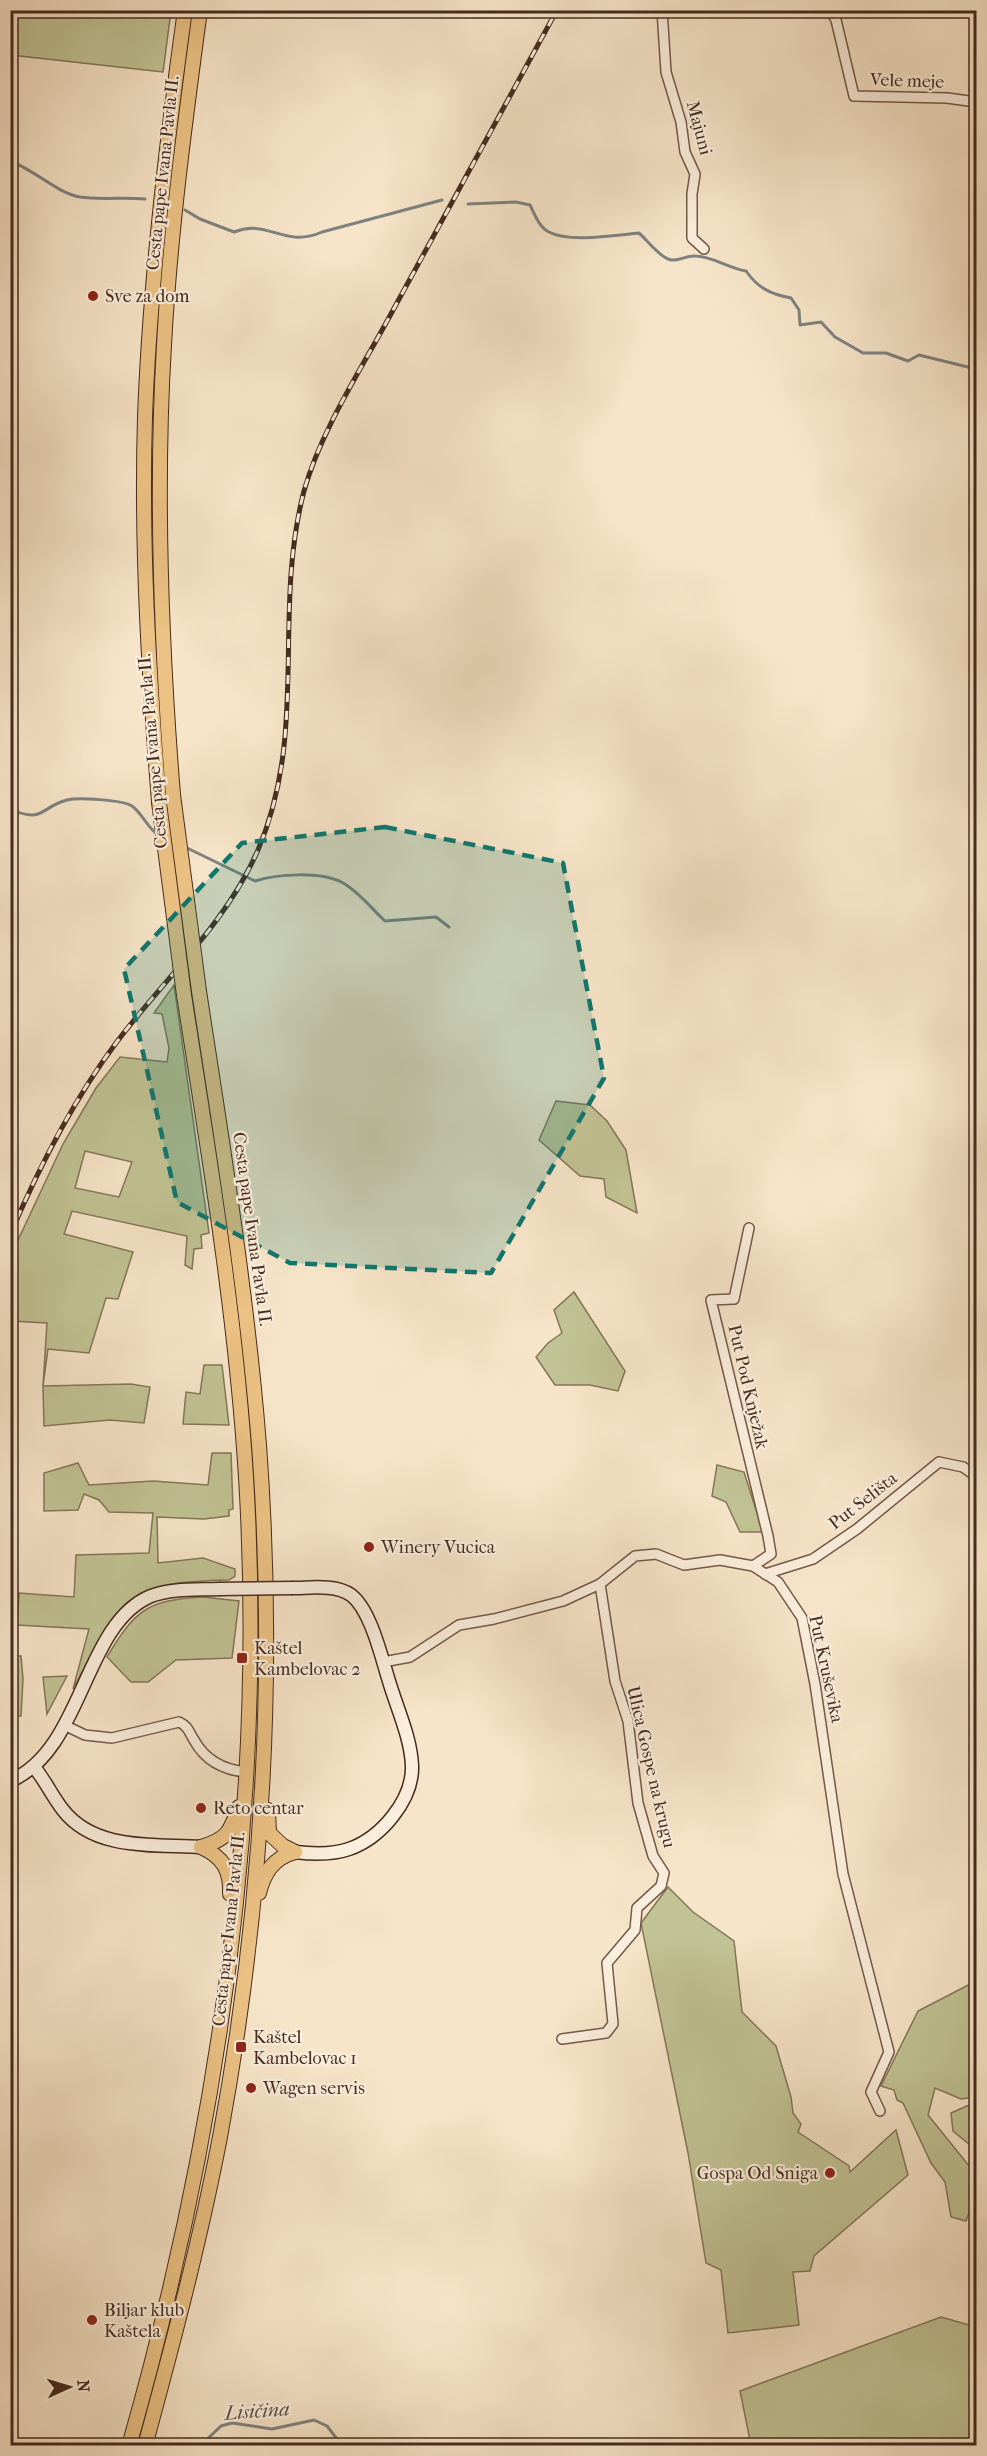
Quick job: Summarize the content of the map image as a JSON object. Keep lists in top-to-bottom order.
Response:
{
  "streets": {
    "main road": ["Cesta pape Ivana Pavla II."],
    "street": [
      "Vele meje",
      "Majuni",
      "Put Pod Knježak",
      "Put Selišta",
      "Put Kruševika",
      "Ulica Gospe na krugu"
    ]
  },
  "crossings": [
    ["Put Pod Knježak", "Put Kruševika"],
    ["Put Selišta", "Put Kruševika"],
    ["Put Kruševika", "Ulica Gospe na krugu"]
  ],
  "water": ["Lisičina"],
  "places": {
    "other": [
      "Sve za dom",
      "Winery Vucica",
      "Reto centar",
      "Wagen servis",
      "Gospa Od Sniga",
      "Biljar klub Kaštela"
    ],
    "transit": ["Kaštel Kambelovac 2", "Kaštel Kambelovac 1"]
  },
  "north": "right"
}
